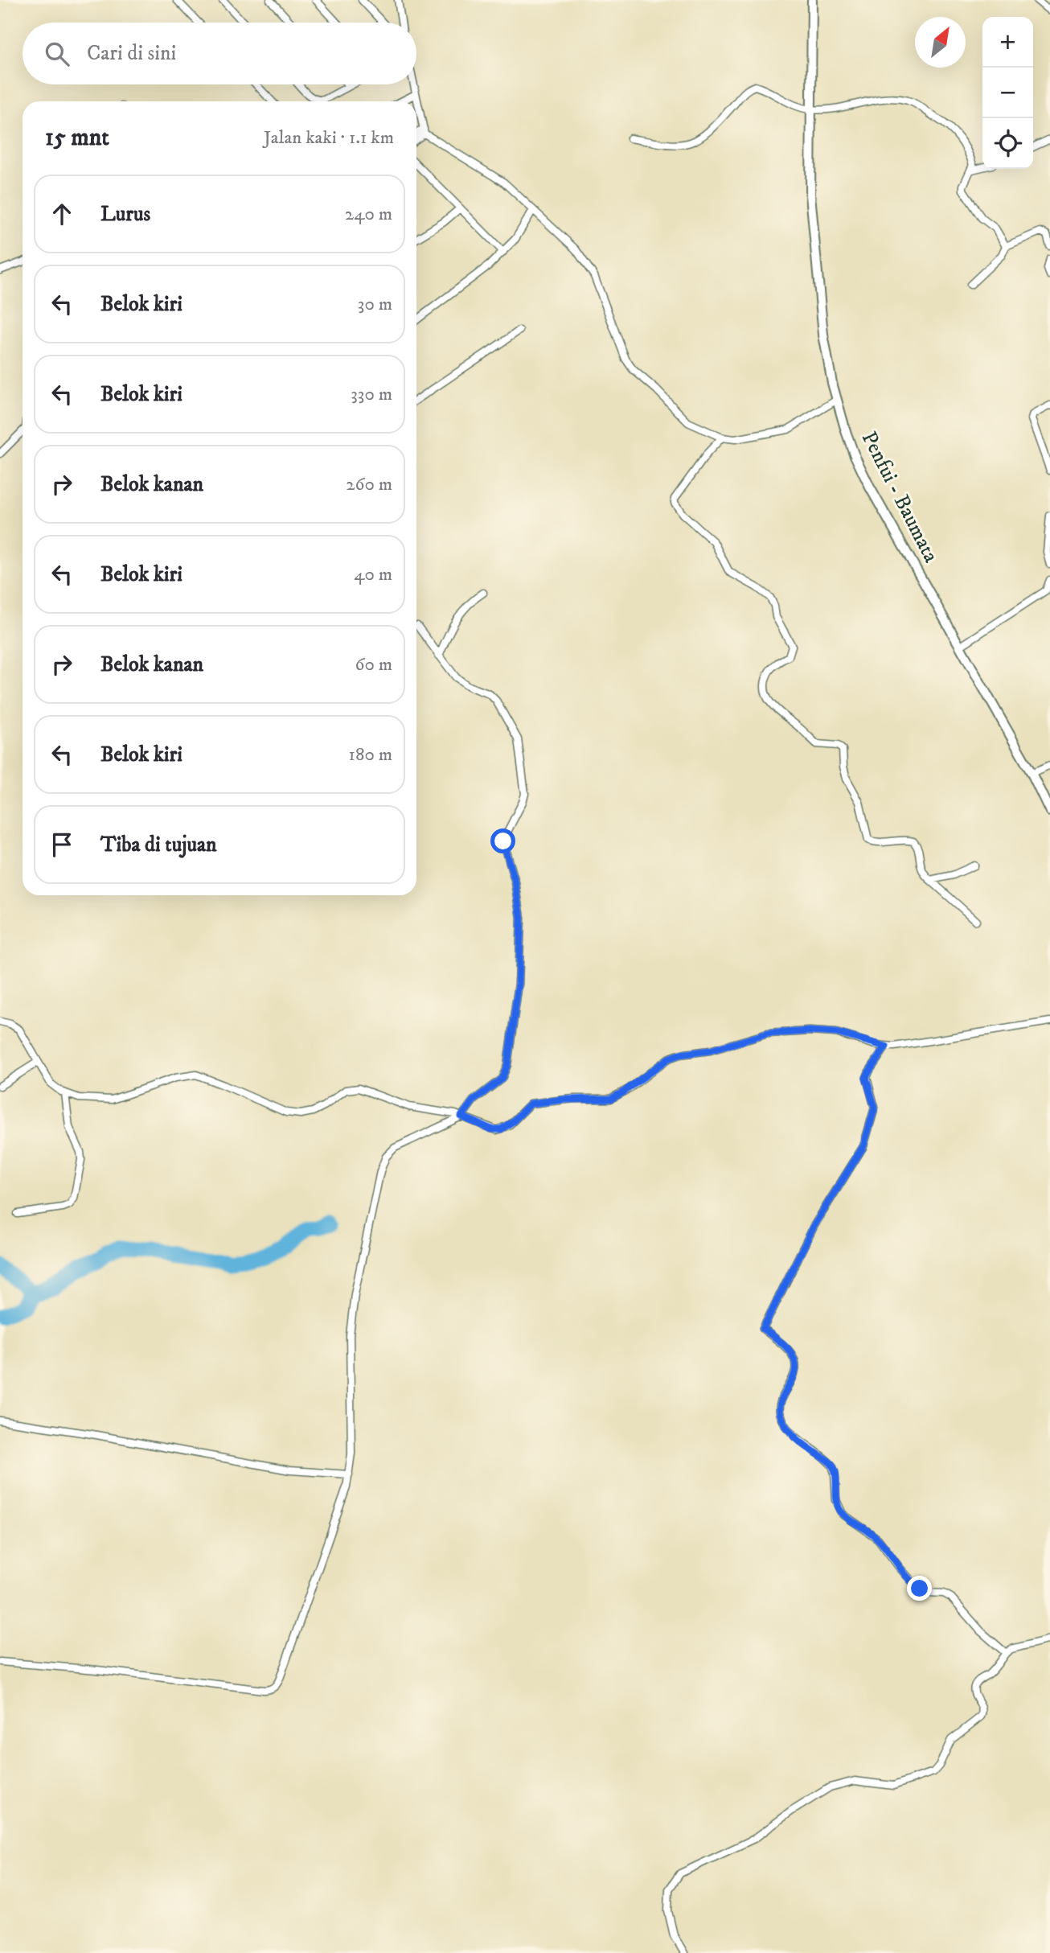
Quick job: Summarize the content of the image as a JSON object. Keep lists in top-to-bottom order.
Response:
{
  "streets": {
    "street": ["Penfui - Baumata"]
  },
  "north": "top right",
  "page": {
    "map_buttons": ["+", "−"],
    "search": "Cari di sini",
    "heading": ["15 mnt", "Jalan kaki · 1.1 km"],
    "list": [
      ["Lurus", "240 m"],
      ["Belok kiri", "30 m"],
      ["Belok kiri", "330 m"],
      ["Belok kanan", "260 m"],
      ["Belok kiri", "40 m"],
      ["Belok kanan", "60 m"],
      ["Belok kiri", "180 m"],
      "Tiba di tujuan"
    ]
  }
}
